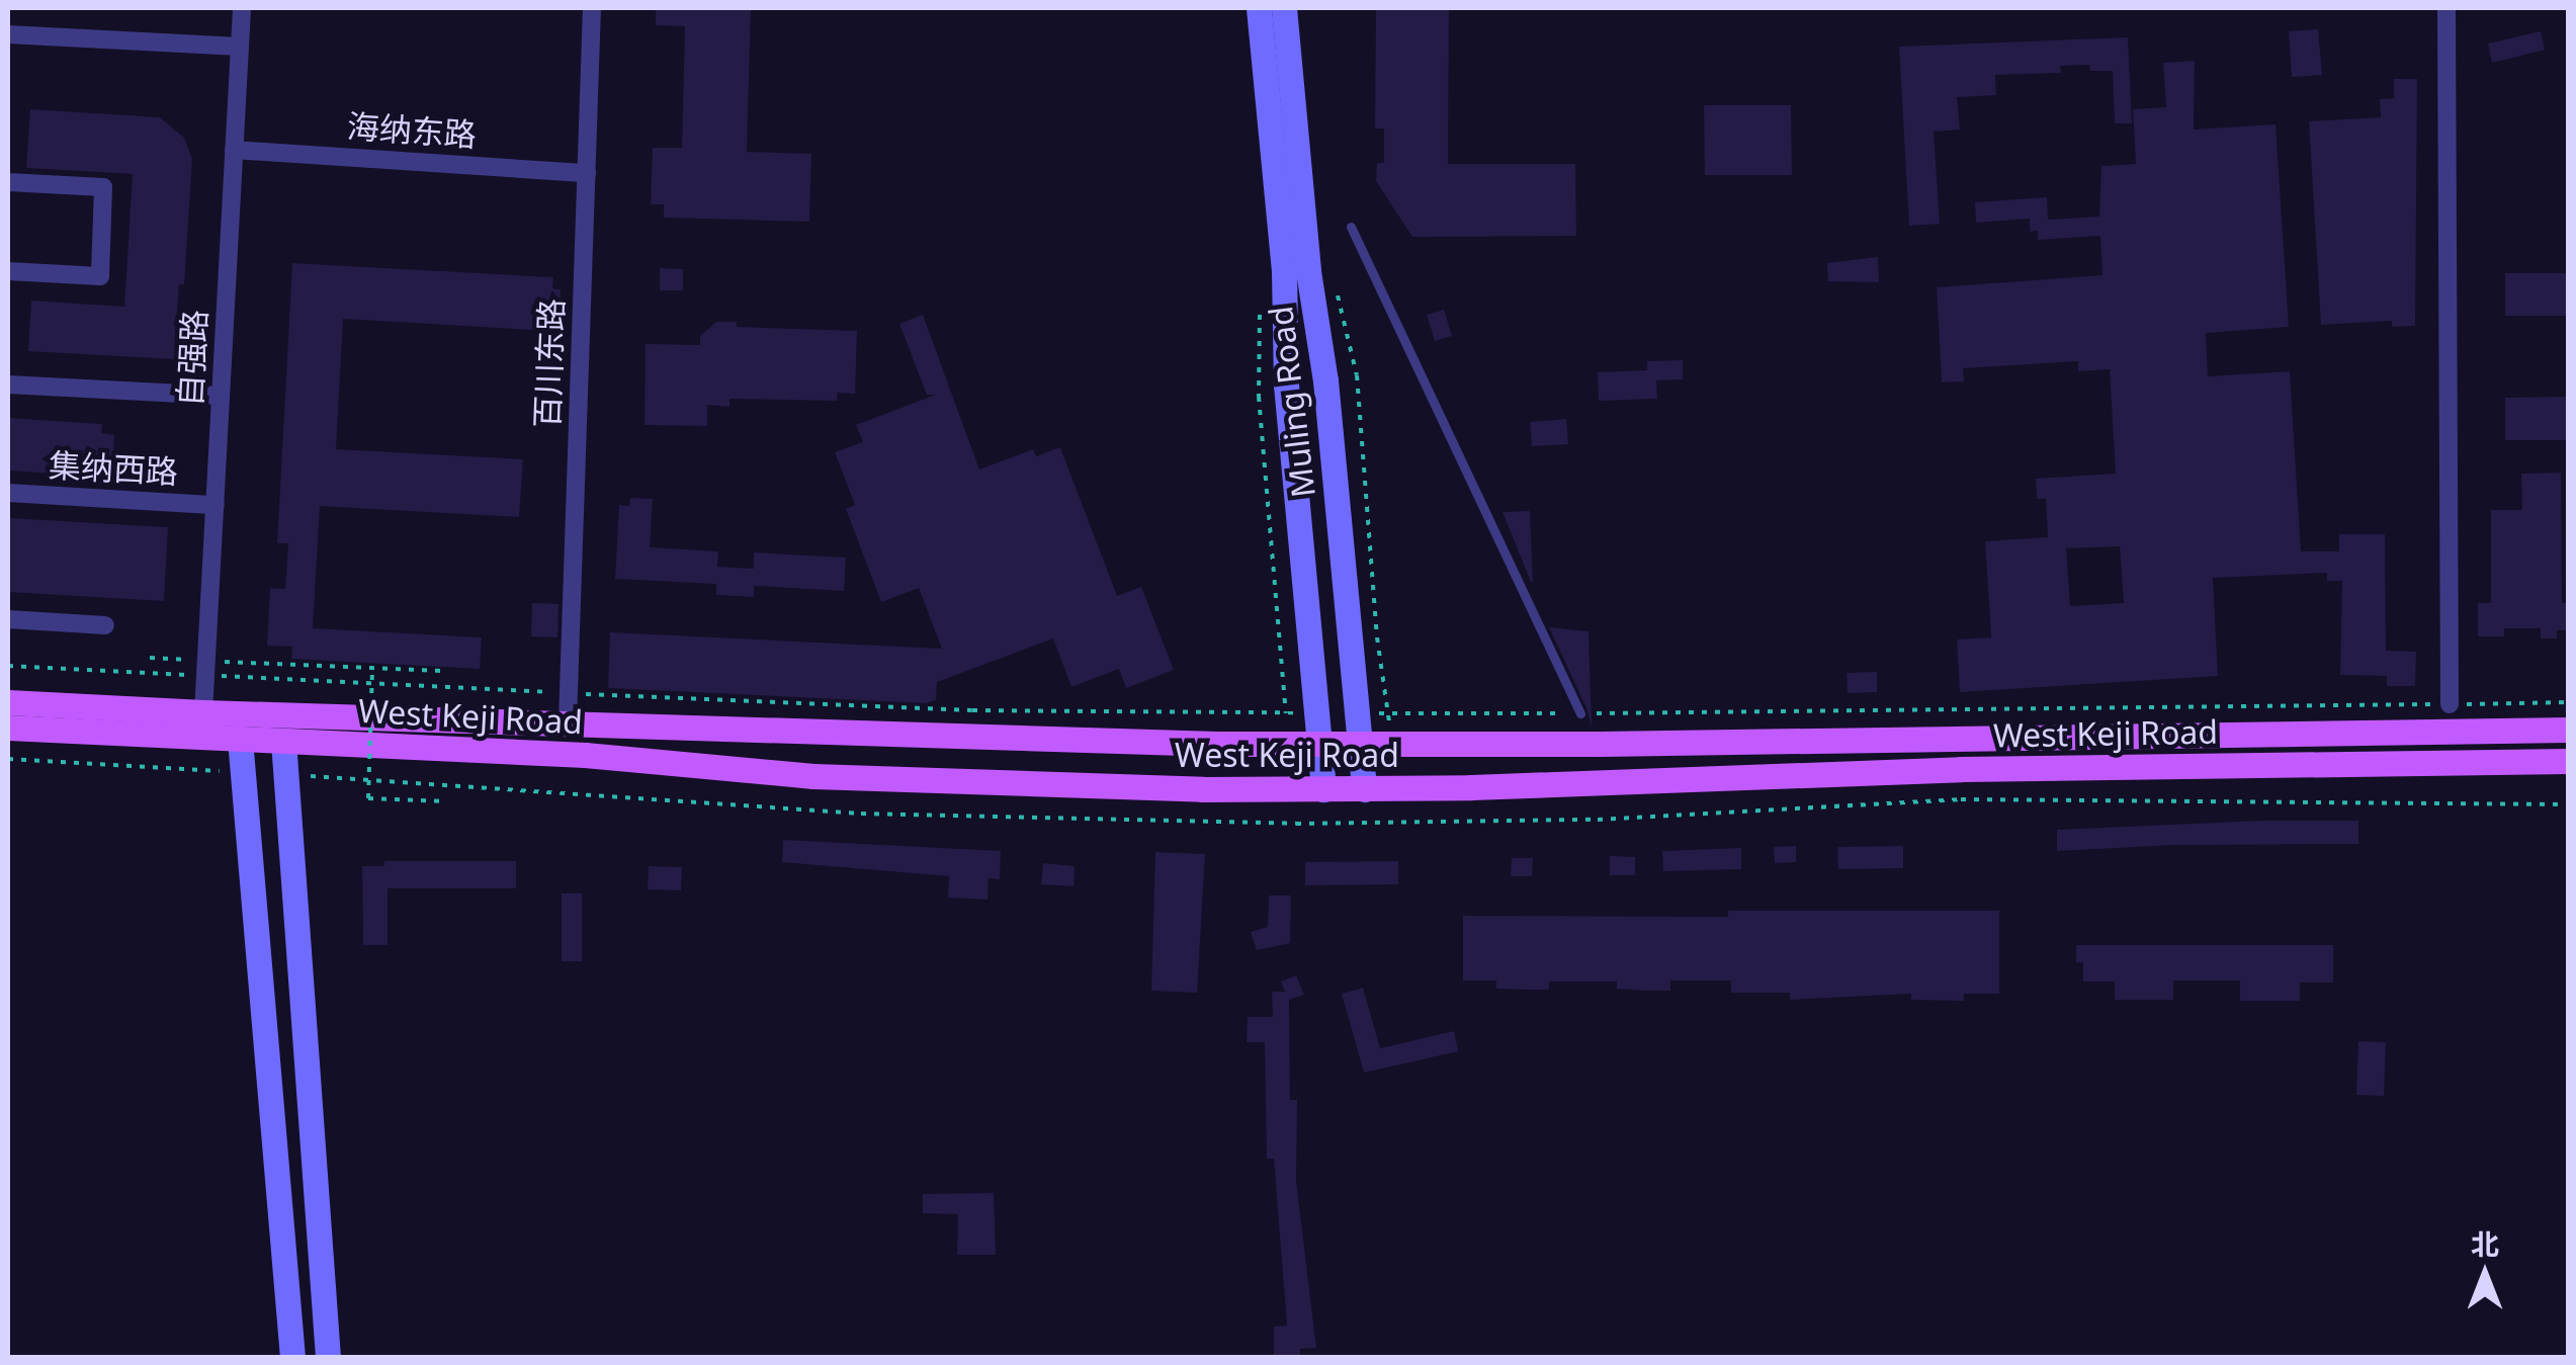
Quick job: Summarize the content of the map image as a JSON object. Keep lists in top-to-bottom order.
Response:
{
  "streets": {
    "main road": ["West Keji Road"],
    "street": [
      "海纳东路",
      "自强路",
      "百川东路",
      "Muling Road",
      "集纳西路"
    ]
  },
  "crossings": [
    ["海纳东路", "自强路"],
    ["海纳东路", "百川东路"],
    ["自强路", "集纳西路"],
    ["自强路", "West Keji Road"],
    ["百川东路", "West Keji Road"],
    ["Muling Road", "West Keji Road"]
  ],
  "north": "top"
}
